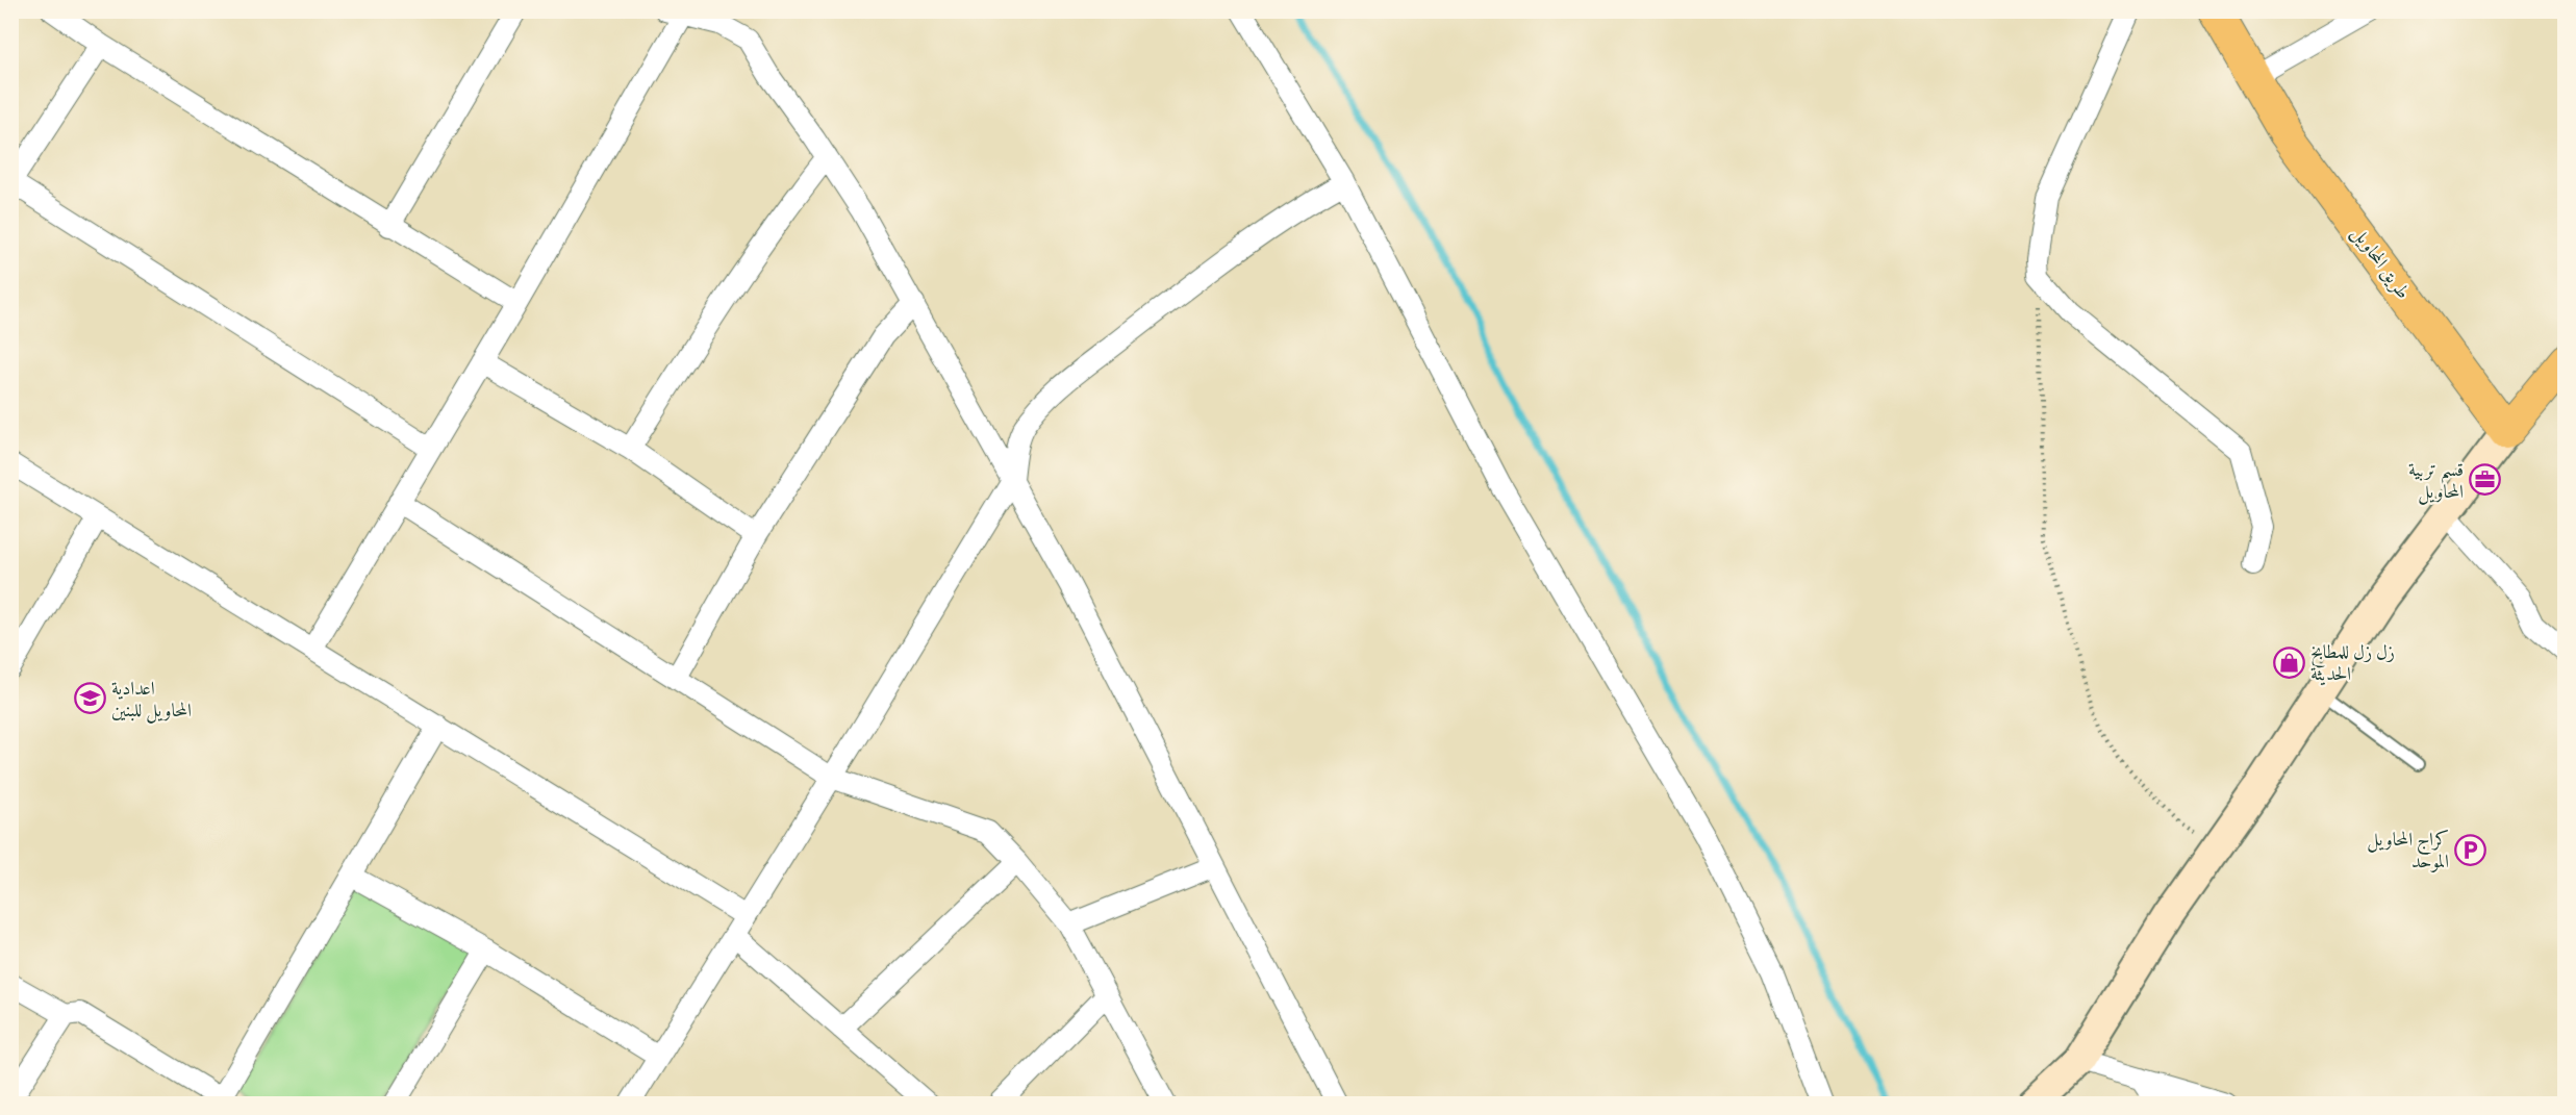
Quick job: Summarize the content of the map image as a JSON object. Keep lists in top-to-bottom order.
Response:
{
  "streets": {
    "main road": ["طريق المحاويل"]
  },
  "places": {
    "office": ["قسم تربية المحاويل"],
    "shop": ["زل زل للمطابخ الحديثة"],
    "school or university": ["اعدادية المحاويل للبنين"],
    "parking": ["كراج المحاويل الموحد"]
  }
}
